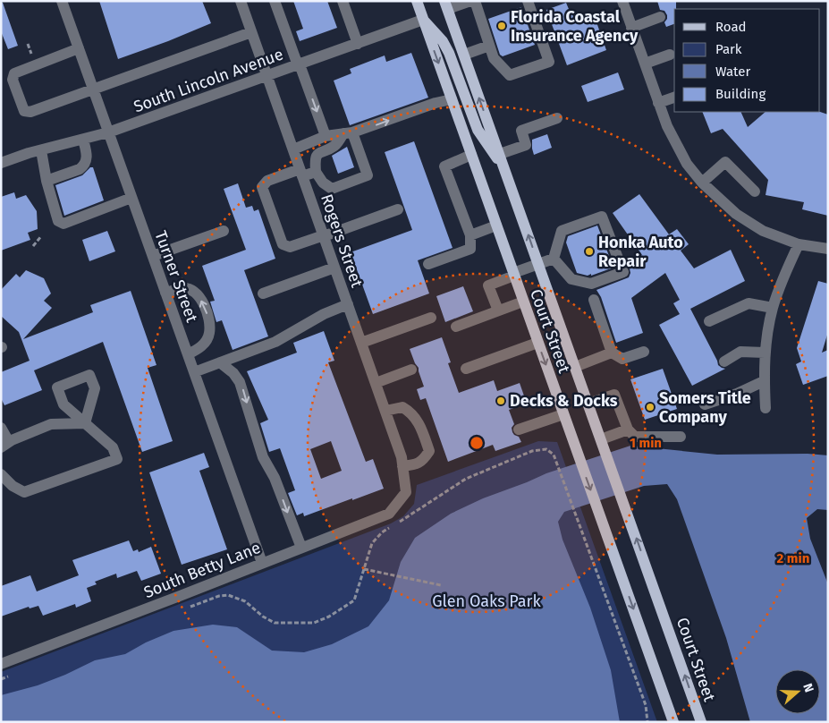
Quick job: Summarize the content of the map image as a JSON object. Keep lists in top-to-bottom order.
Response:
{
  "streets": {
    "main road": ["Court Street"],
    "street": [
      "South Lincoln Avenue",
      "Rogers Street",
      "Turner Street",
      "South Betty Lane"
    ]
  },
  "crossings": [
    ["South Lincoln Avenue", "Rogers Street"],
    ["South Lincoln Avenue", "Turner Street"],
    ["South Lincoln Avenue", "Court Street"],
    ["Rogers Street", "South Betty Lane"],
    ["Turner Street", "South Betty Lane"]
  ],
  "parks": ["Glen Oaks Park"],
  "places": [
    "Florida Coastal Insurance Agency",
    "Honka Auto Repair",
    "Decks & Docks",
    "Somers Title Company"
  ],
  "legend": [
    "Road",
    "Park",
    "Water",
    "Building"
  ],
  "north": "right",
  "rings": ["1 min", "2 min"]
}
